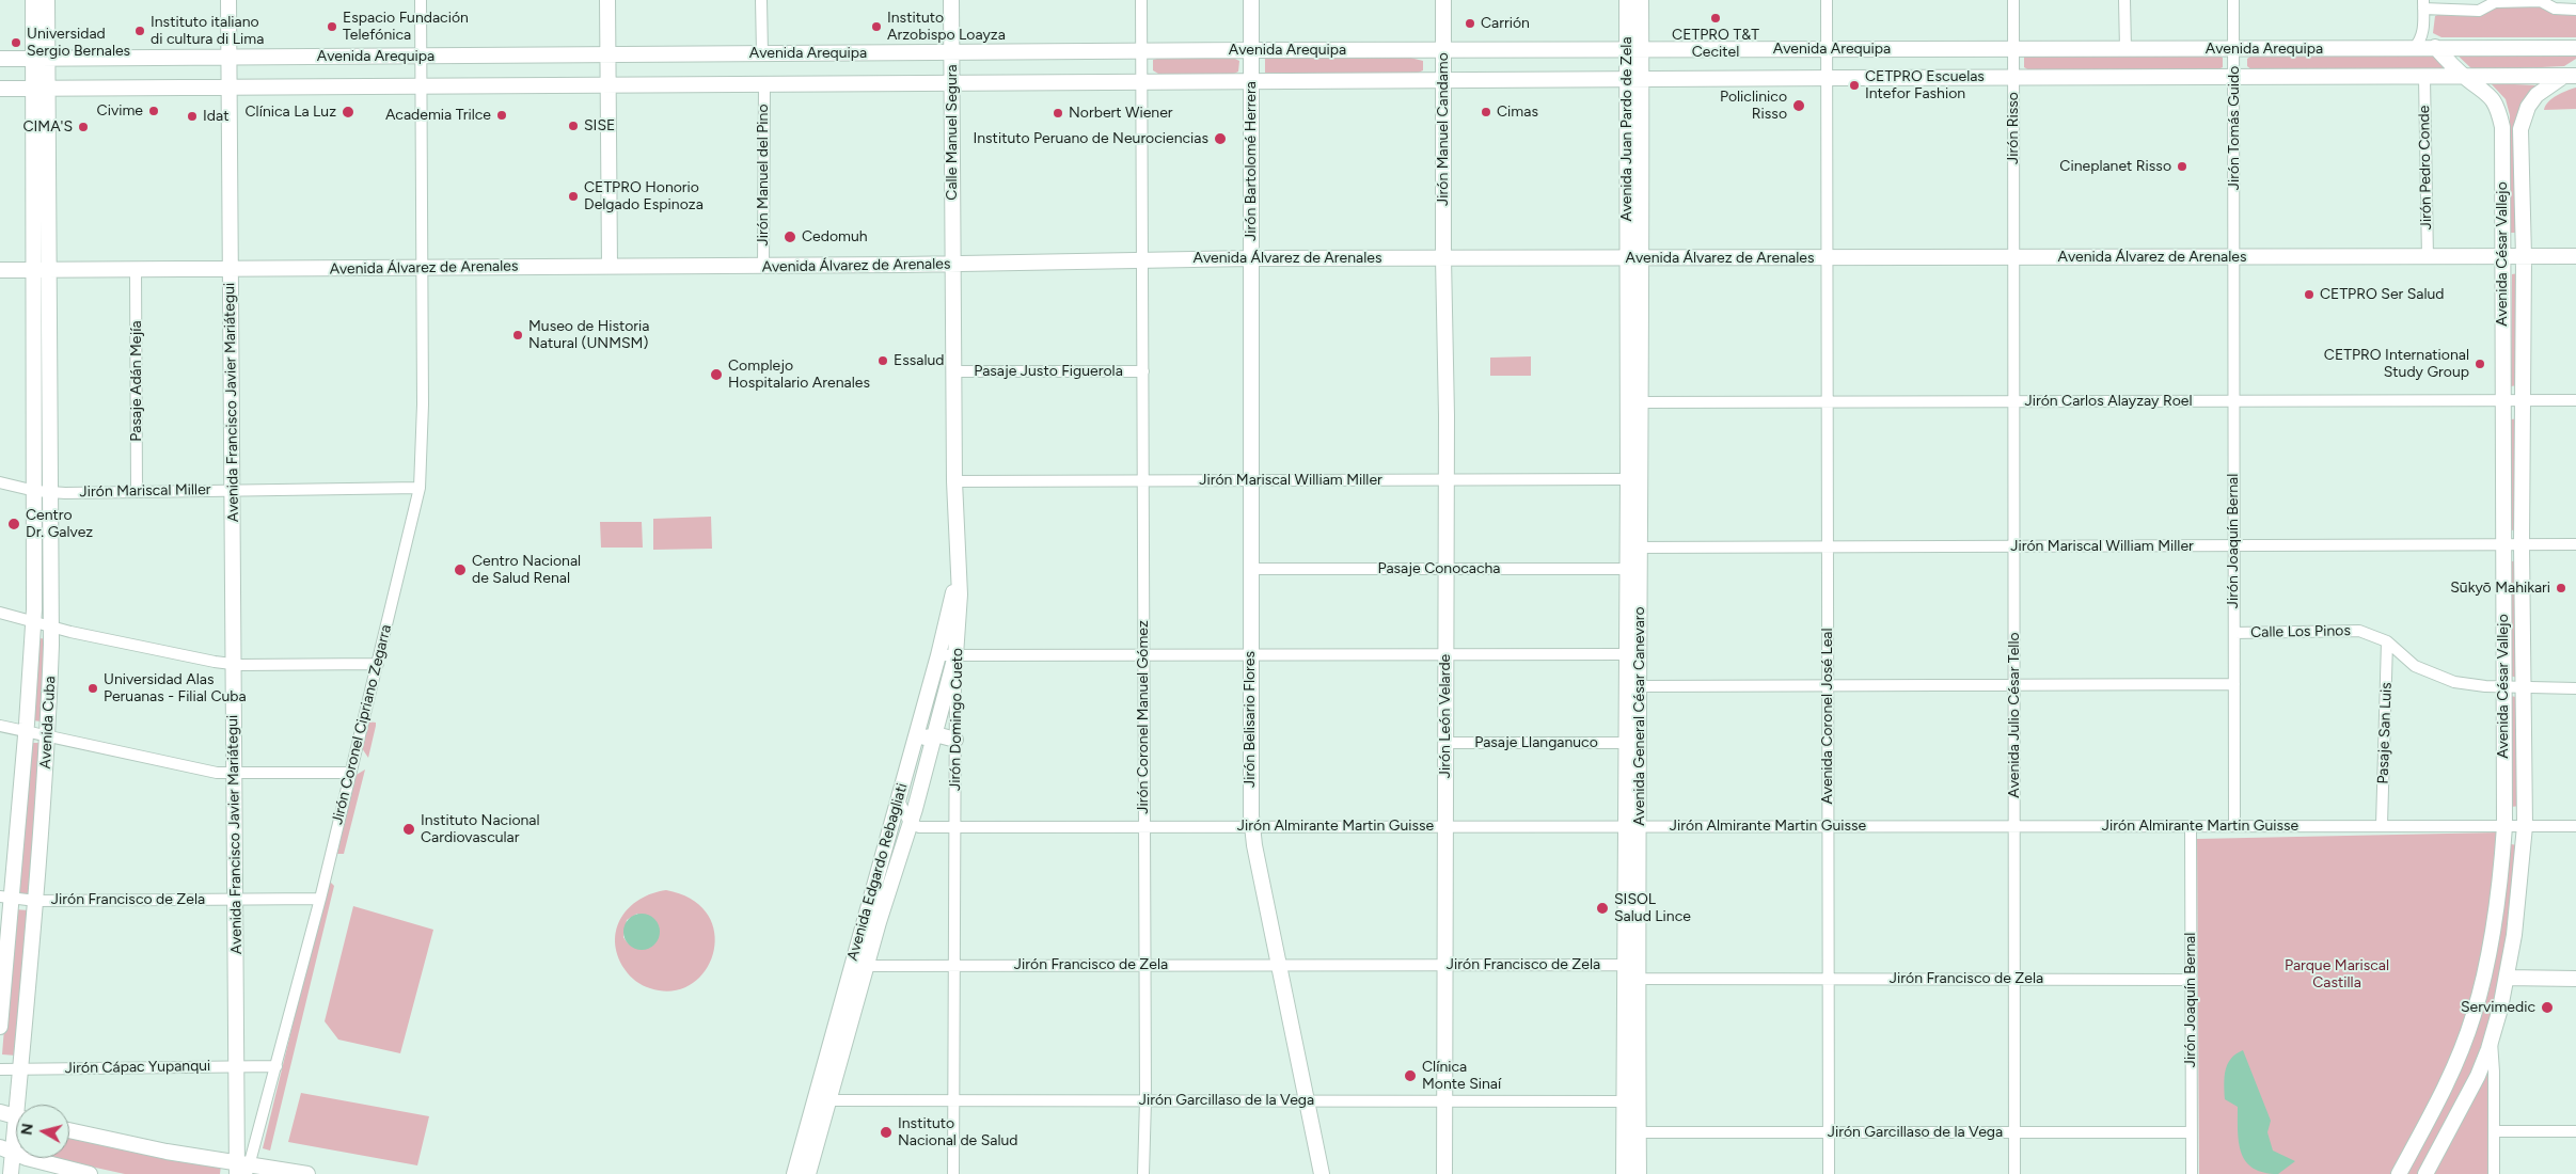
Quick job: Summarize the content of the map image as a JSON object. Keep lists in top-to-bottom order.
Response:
{
  "streets": {
    "main road": [
      "Avenida Arequipa",
      "Jirón Manuel Candamo",
      "Avenida Juan Pardo de Zela",
      "Calle Manuel Segura",
      "Jirón Bartolomé Herrera",
      "Avenida César Vallejo",
      "Avenida Álvarez de Arenales",
      "Avenida Francisco Javier Mariátegui",
      "Jirón León Velarde",
      "Avenida General César Canevaro",
      "Jirón Domingo Cueto",
      "Jirón Belisario Flores",
      "Avenida Cuba",
      "Avenida Edgardo Rebagliati"
    ],
    "street": [
      "Jirón Risso",
      "Jirón Tomás Guido",
      "Jirón Pedro Conde",
      "Jirón Manuel del Pino",
      "Pasaje Justo Figuerola",
      "Pasaje Adán Mejía",
      "Jirón Carlos Alayzay Roel",
      "Jirón Mariscal William Miller",
      "Jirón Mariscal Miller",
      "Jirón Joaquín Bernal",
      "Pasaje Conocacha",
      "Calle Los Pinos",
      "Avenida Julio César Tello",
      "Avenida Coronel José Leal",
      "Jirón Coronel Manuel Gómez",
      "Jirón Coronel Cipriano Zegarra",
      "Pasaje San Luis",
      "Pasaje Llanganuco",
      "Jirón Almirante Martin Guisse",
      "Jirón Francisco de Zela",
      "Jirón Cápac Yupanqui",
      "Jirón Garcillaso de la Vega"
    ]
  },
  "crossings": [
    ["Avenida Arequipa", "Jirón Risso"],
    ["Avenida Arequipa", "Jirón Tomás Guido"],
    ["Avenida Arequipa", "Jirón Manuel Candamo"],
    ["Avenida Arequipa", "Avenida Juan Pardo de Zela"],
    ["Avenida Arequipa", "Calle Manuel Segura"],
    ["Avenida Arequipa", "Jirón Bartolomé Herrera"],
    ["Avenida Arequipa", "Jirón Pedro Conde"],
    ["Avenida Arequipa", "Jirón Manuel del Pino"],
    ["Avenida Arequipa", "Avenida César Vallejo"],
    ["Avenida Arequipa", "Avenida Francisco Javier Mariátegui"],
    ["Avenida Arequipa", "Avenida Coronel José Leal"],
    ["Avenida Arequipa", "Jirón Coronel Manuel Gómez"],
    ["Avenida Arequipa", "Jirón Coronel Cipriano Zegarra"],
    ["Jirón Risso", "Avenida Álvarez de Arenales"],
    ["Jirón Risso", "Avenida Julio César Tello"],
    ["Jirón Tomás Guido", "Avenida Álvarez de Arenales"],
    ["Jirón Tomás Guido", "Jirón Joaquín Bernal"],
    ["Jirón Manuel Candamo", "Avenida Álvarez de Arenales"],
    ["Jirón Manuel Candamo", "Jirón León Velarde"],
    ["Avenida Juan Pardo de Zela", "Avenida Álvarez de Arenales"],
    ["Avenida Juan Pardo de Zela", "Avenida General César Canevaro"],
    ["Calle Manuel Segura", "Avenida Álvarez de Arenales"],
    ["Calle Manuel Segura", "Jirón Domingo Cueto"],
    ["Jirón Bartolomé Herrera", "Avenida Álvarez de Arenales"],
    ["Jirón Bartolomé Herrera", "Jirón Belisario Flores"],
    ["Jirón Pedro Conde", "Avenida Álvarez de Arenales"],
    ["Jirón Manuel del Pino", "Avenida Álvarez de Arenales"],
    ["Avenida César Vallejo", "Avenida Álvarez de Arenales"],
    ["Avenida César Vallejo", "Jirón Carlos Alayzay Roel"],
    ["Avenida César Vallejo", "Jirón Mariscal William Miller"],
    ["Avenida César Vallejo", "Calle Los Pinos"],
    ["Avenida César Vallejo", "Jirón Almirante Martin Guisse"],
    ["Avenida Álvarez de Arenales", "Pasaje Adán Mejía"],
    ["Avenida Álvarez de Arenales", "Avenida Francisco Javier Mariátegui"],
    ["Avenida Álvarez de Arenales", "Jirón Joaquín Bernal"],
    ["Avenida Álvarez de Arenales", "Avenida Julio César Tello"],
    ["Avenida Álvarez de Arenales", "Jirón León Velarde"],
    ["Avenida Álvarez de Arenales", "Avenida General César Canevaro"],
    ["Avenida Álvarez de Arenales", "Avenida Coronel José Leal"],
    ["Avenida Álvarez de Arenales", "Jirón Coronel Manuel Gómez"],
    ["Avenida Álvarez de Arenales", "Jirón Domingo Cueto"],
    ["Avenida Álvarez de Arenales", "Jirón Belisario Flores"],
    ["Avenida Álvarez de Arenales", "Avenida Cuba"],
    ["Avenida Álvarez de Arenales", "Jirón Coronel Cipriano Zegarra"],
    ["Pasaje Justo Figuerola", "Jirón Coronel Manuel Gómez"],
    ["Pasaje Justo Figuerola", "Jirón Domingo Cueto"],
    ["Pasaje Adán Mejía", "Jirón Mariscal Miller"],
    ["Jirón Carlos Alayzay Roel", "Jirón Joaquín Bernal"],
    ["Jirón Carlos Alayzay Roel", "Avenida Julio César Tello"],
    ["Jirón Carlos Alayzay Roel", "Avenida General César Canevaro"],
    ["Jirón Carlos Alayzay Roel", "Avenida Coronel José Leal"],
    ["Avenida Francisco Javier Mariátegui", "Jirón Mariscal Miller"],
    ["Avenida Francisco Javier Mariátegui", "Jirón Coronel Cipriano Zegarra"],
    ["Avenida Francisco Javier Mariátegui", "Jirón Francisco de Zela"],
    ["Avenida Francisco Javier Mariátegui", "Jirón Cápac Yupanqui"],
    ["Jirón Mariscal William Miller", "Jirón Joaquín Bernal"],
    ["Jirón Mariscal William Miller", "Avenida Julio César Tello"],
    ["Jirón Mariscal William Miller", "Jirón León Velarde"],
    ["Jirón Mariscal William Miller", "Avenida General César Canevaro"],
    ["Jirón Mariscal William Miller", "Avenida Coronel José Leal"],
    ["Jirón Mariscal William Miller", "Jirón Coronel Manuel Gómez"],
    ["Jirón Mariscal William Miller", "Jirón Domingo Cueto"],
    ["Jirón Mariscal William Miller", "Jirón Belisario Flores"],
    ["Jirón Mariscal Miller", "Avenida Cuba"],
    ["Jirón Mariscal Miller", "Jirón Coronel Cipriano Zegarra"],
    ["Jirón Joaquín Bernal", "Calle Los Pinos"],
    ["Jirón Joaquín Bernal", "Jirón Almirante Martin Guisse"],
    ["Jirón Joaquín Bernal", "Jirón Francisco de Zela"],
    ["Jirón Joaquín Bernal", "Jirón Garcillaso de la Vega"],
    ["Pasaje Conocacha", "Jirón León Velarde"],
    ["Pasaje Conocacha", "Avenida General César Canevaro"],
    ["Pasaje Conocacha", "Jirón Belisario Flores"],
    ["Calle Los Pinos", "Pasaje San Luis"],
    ["Avenida Julio César Tello", "Jirón Almirante Martin Guisse"],
    ["Avenida Julio César Tello", "Jirón Francisco de Zela"],
    ["Avenida Julio César Tello", "Jirón Garcillaso de la Vega"],
    ["Jirón León Velarde", "Pasaje Llanganuco"],
    ["Jirón León Velarde", "Jirón Almirante Martin Guisse"],
    ["Jirón León Velarde", "Jirón Francisco de Zela"],
    ["Jirón León Velarde", "Jirón Garcillaso de la Vega"],
    ["Avenida General César Canevaro", "Pasaje Llanganuco"],
    ["Avenida General César Canevaro", "Jirón Almirante Martin Guisse"],
    ["Avenida General César Canevaro", "Jirón Francisco de Zela"],
    ["Avenida General César Canevaro", "Jirón Garcillaso de la Vega"],
    ["Avenida Coronel José Leal", "Jirón Almirante Martin Guisse"],
    ["Avenida Coronel José Leal", "Jirón Francisco de Zela"],
    ["Avenida Coronel José Leal", "Jirón Garcillaso de la Vega"],
    ["Jirón Coronel Manuel Gómez", "Jirón Almirante Martin Guisse"],
    ["Jirón Coronel Manuel Gómez", "Jirón Francisco de Zela"],
    ["Jirón Coronel Manuel Gómez", "Jirón Garcillaso de la Vega"],
    ["Jirón Domingo Cueto", "Jirón Almirante Martin Guisse"],
    ["Jirón Domingo Cueto", "Avenida Edgardo Rebagliati"],
    ["Jirón Domingo Cueto", "Jirón Francisco de Zela"],
    ["Jirón Domingo Cueto", "Jirón Garcillaso de la Vega"],
    ["Jirón Belisario Flores", "Jirón Almirante Martin Guisse"],
    ["Jirón Belisario Flores", "Jirón Francisco de Zela"],
    ["Jirón Belisario Flores", "Jirón Garcillaso de la Vega"],
    ["Avenida Cuba", "Jirón Francisco de Zela"],
    ["Avenida Cuba", "Jirón Cápac Yupanqui"],
    ["Jirón Coronel Cipriano Zegarra", "Jirón Francisco de Zela"],
    ["Jirón Coronel Cipriano Zegarra", "Jirón Cápac Yupanqui"],
    ["Pasaje San Luis", "Jirón Almirante Martin Guisse"],
    ["Jirón Almirante Martin Guisse", "Avenida Edgardo Rebagliati"],
    ["Avenida Edgardo Rebagliati", "Jirón Francisco de Zela"],
    ["Avenida Edgardo Rebagliati", "Jirón Garcillaso de la Vega"]
  ],
  "parks": ["Parque Mariscal Castilla"],
  "places": [
    "CETPRO T&T Cecitel",
    "Carrión",
    "Espacio Fundación Telefónica",
    "Instituto Arzobispo Loayza",
    "Instituto italiano di cultura di Lima",
    "Universidad Sergio Bernales",
    "CETPRO Escuelas Intefor Fashion",
    "Policlinico Risso",
    "Civime",
    "Clínica La Luz",
    "Cimas",
    "Norbert Wiener",
    "Academia Trilce",
    "Idat",
    "SISE",
    "CIMA'S",
    "Instituto Peruano de Neurociencias",
    "Cineplanet Risso",
    "CETPRO Honorio Delgado Espinoza",
    "Cedomuh",
    "CETPRO Ser Salud",
    "Museo de Historia Natural (UNMSM)",
    "Essalud",
    "CETPRO International Study Group",
    "Complejo Hospitalario Arenales",
    "Centro Dr. Galvez",
    "Centro Nacional de Salud Renal",
    "Sūkyō Mahikari",
    "Universidad Alas Peruanas - Filial Cuba",
    "Instituto Nacional Cardiovascular",
    "SISOL Salud Lince",
    "Servimedic",
    "Clínica Monte Sinaí",
    "Instituto Nacional de Salud"
  ],
  "north": "left"
}
